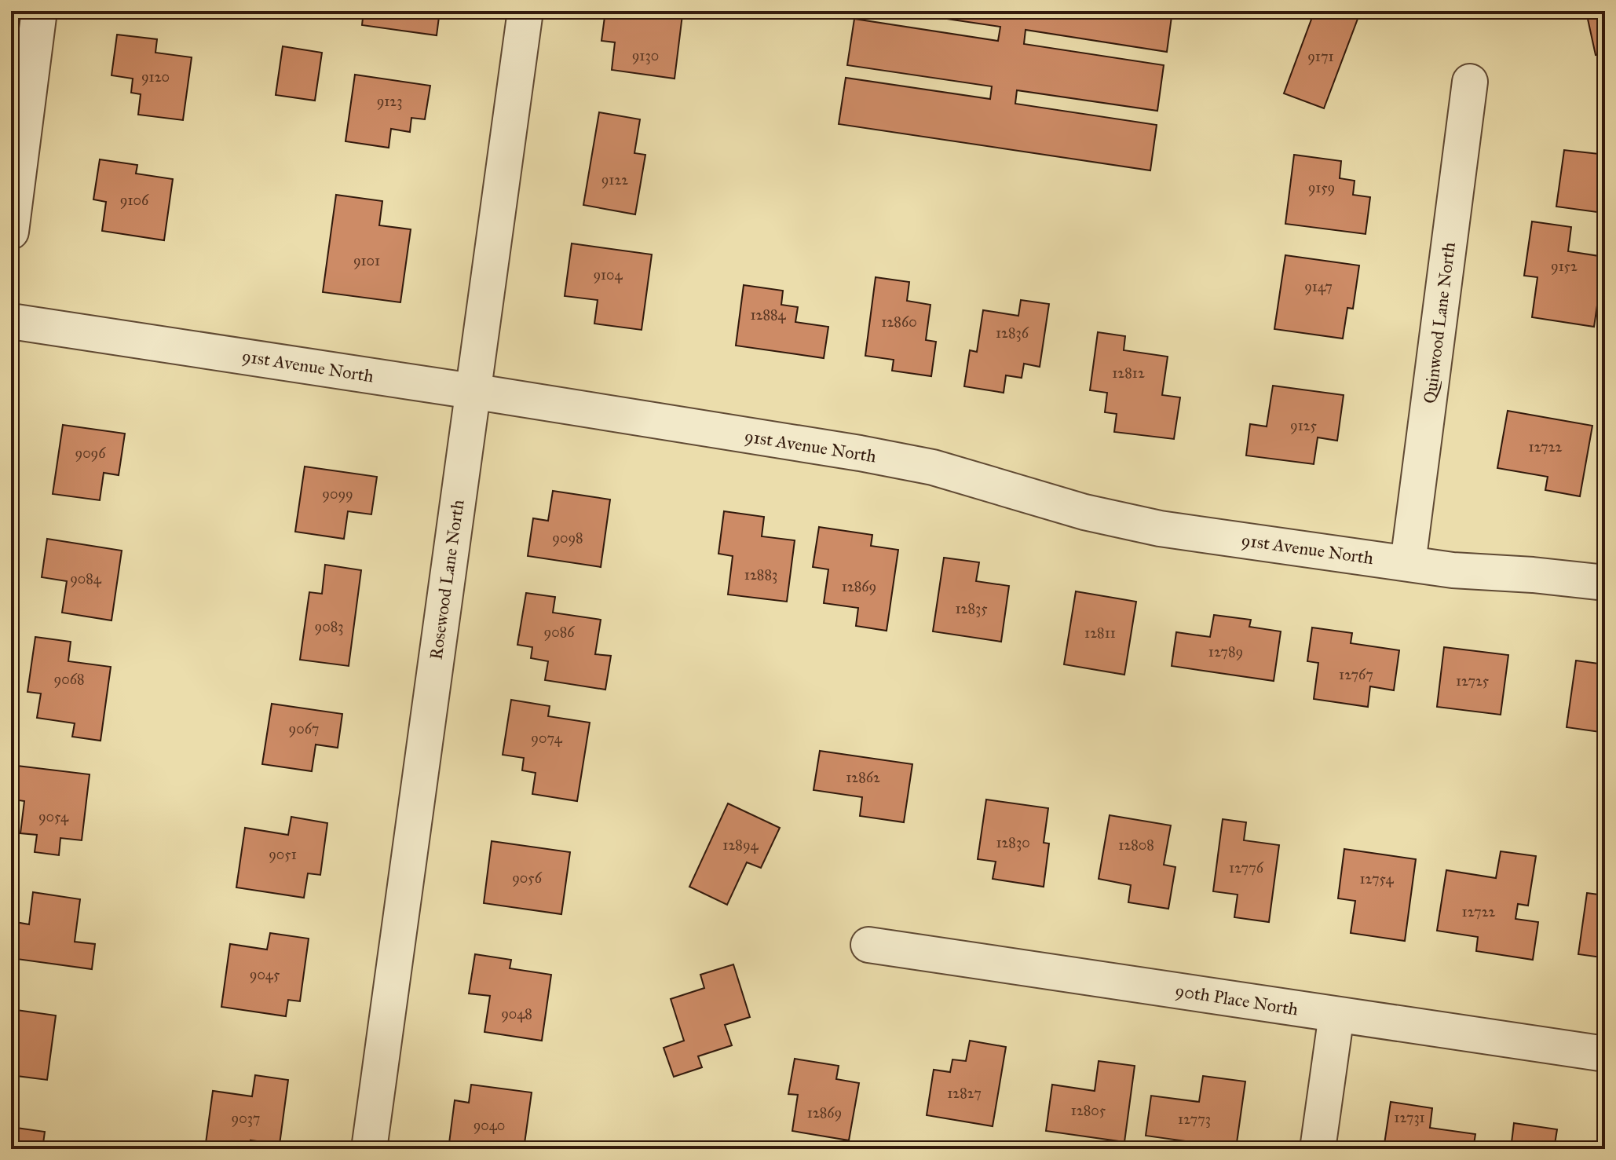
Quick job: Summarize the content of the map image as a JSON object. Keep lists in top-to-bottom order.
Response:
{
  "streets": {
    "street": [
      "Quinwood Lane North",
      "91st Avenue North",
      "Rosewood Lane North",
      "90th Place North"
    ]
  },
  "crossings": [
    ["Quinwood Lane North", "91st Avenue North"],
    ["91st Avenue North", "Rosewood Lane North"]
  ],
  "house_numbers": [
    "9130",
    "9171",
    "9120",
    "9123",
    "9122",
    "9159",
    "9106",
    "9101",
    "9152",
    "9104",
    "9147",
    "12884",
    "12860",
    "12836",
    "12812",
    "9125",
    "12722",
    "9096",
    "9099",
    "9098",
    "12883",
    "9084",
    "12869",
    "12835",
    "9083",
    "9086",
    "12811",
    "12789",
    "12767",
    "9068",
    "12725",
    "9067",
    "9074",
    "12862",
    "9054",
    "12830",
    "12894",
    "12808",
    "9051",
    "12776",
    "9056",
    "12754",
    "12722",
    "9045",
    "9048",
    "12827",
    "12805",
    "12869",
    "12731",
    "9037",
    "12773",
    "9040"
  ]
}
